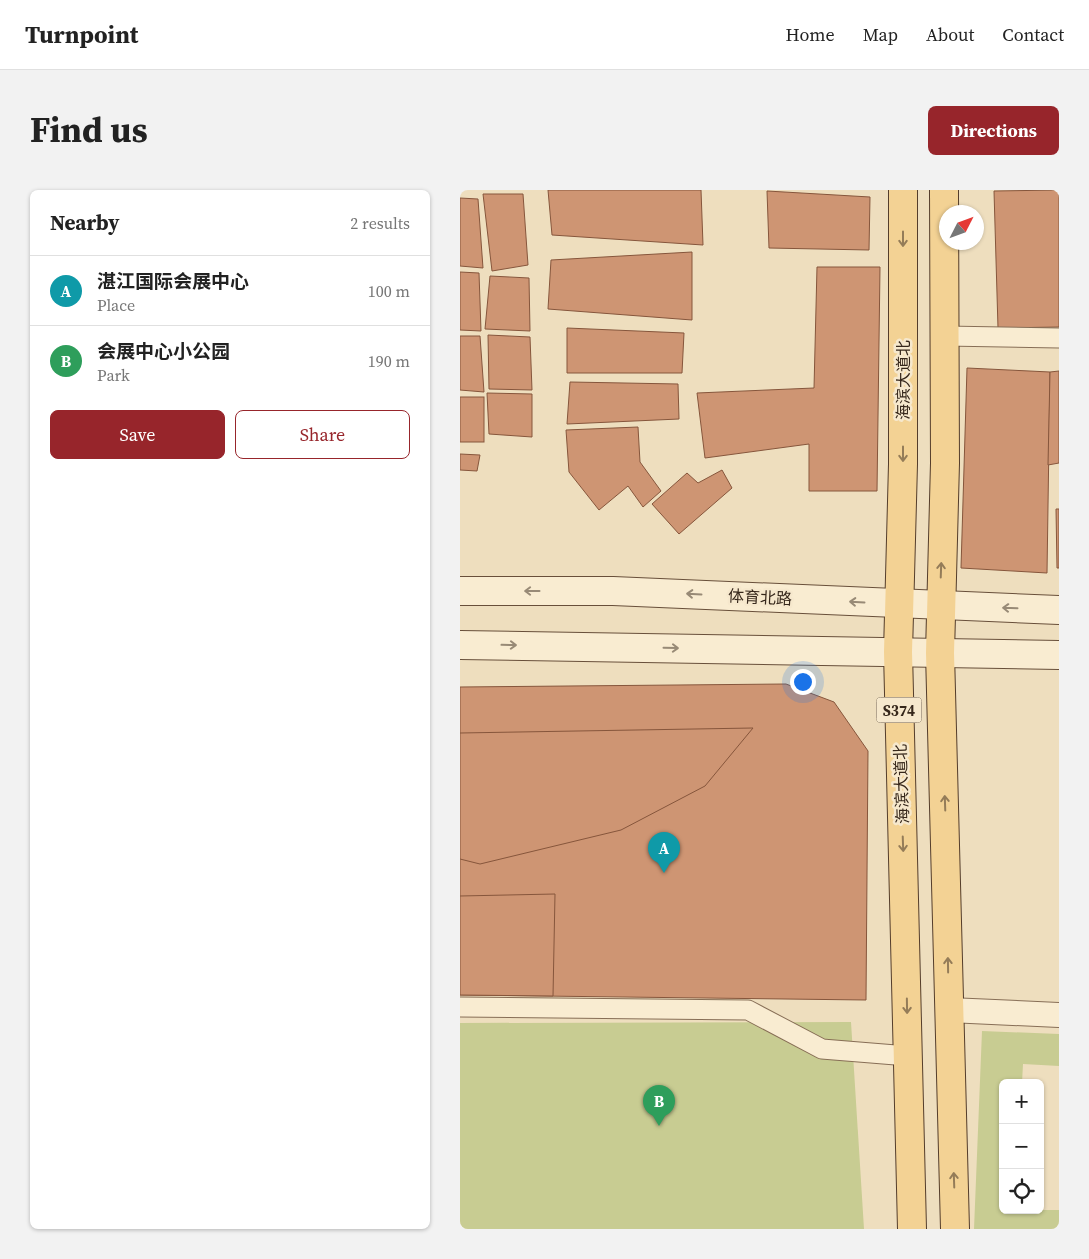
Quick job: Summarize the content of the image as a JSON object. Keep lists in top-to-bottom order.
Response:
{
  "streets": {
    "main road": ["海滨大道北", "体育北路", "S374"]
  },
  "crossings": [
    ["海滨大道北", "体育北路"],
    ["体育北路", "S374"]
  ],
  "north": "top right",
  "page": {
    "header": "Turnpoint",
    "nav": [
      "Home",
      "Map",
      "About",
      "Contact"
    ],
    "title": "Find us",
    "buttons": [
      "Directions",
      ["Save", "Share"]
    ],
    "heading": ["Nearby", "2 results"],
    "list": [
      {
        "mark": "A",
        "name": "湛江国际会展中心",
        "note": "Place",
        "value": "100 m"
      },
      {
        "mark": "B",
        "name": "会展中心小公园",
        "note": "Park",
        "value": "190 m"
      }
    ],
    "pins": ["A", "B"],
    "map_buttons": ["+", "−"]
  }
}
